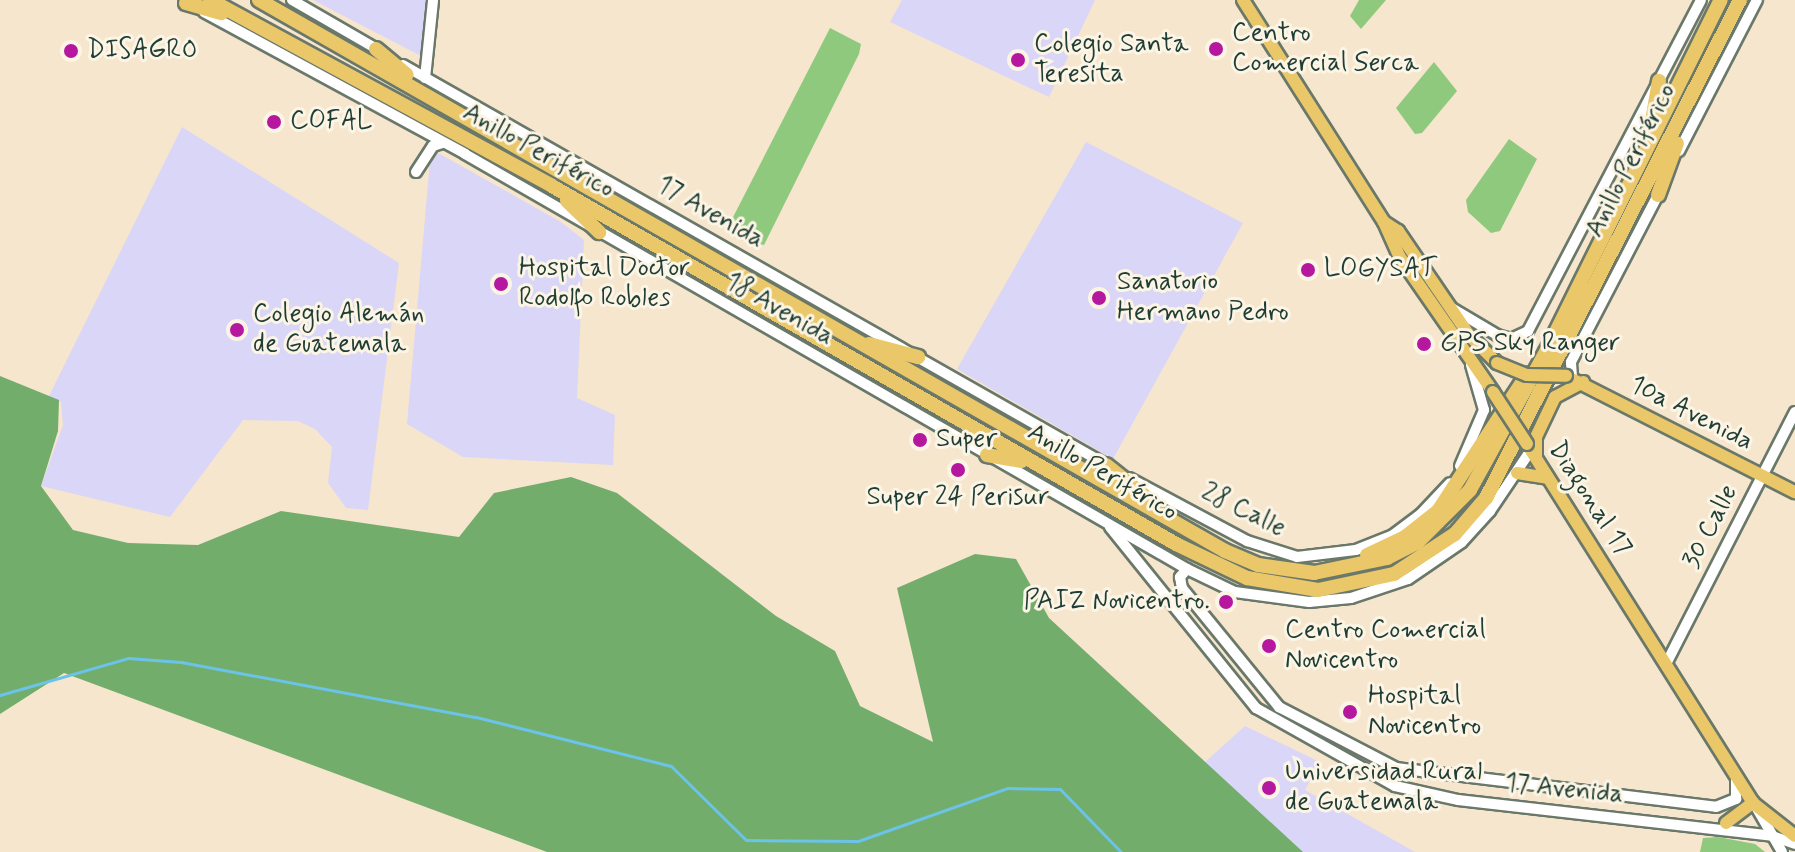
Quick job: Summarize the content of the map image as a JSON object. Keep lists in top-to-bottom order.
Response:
{
  "streets": {
    "highway": ["Anillo Periférico"],
    "main road": ["10a Avenida", "Diagonal 17"],
    "street": [
      "17 Avenida",
      "18 Avenida",
      "28 Calle",
      "30 Calle"
    ]
  },
  "crossings": [
    ["Anillo Periférico", "17 Avenida"],
    ["Anillo Periférico", "18 Avenida"],
    ["Anillo Periférico", "Diagonal 17"],
    ["17 Avenida", "18 Avenida"],
    ["17 Avenida", "Diagonal 17"],
    ["17 Avenida", "28 Calle"],
    ["10a Avenida", "Diagonal 17"],
    ["10a Avenida", "30 Calle"],
    ["Diagonal 17", "28 Calle"],
    ["Diagonal 17", "30 Calle"]
  ],
  "places": [
    "Centro Comercial Serca",
    "DISAGRO",
    "Colegio Santa Teresita",
    "COFAL",
    "LOGYSAT",
    "Hospital Doctor Rodolfo Robles",
    "Sanatorio Hermano Pedro",
    "Colegio Alemán de Guatemala",
    "GPS Sky Ranger",
    "Super",
    "Super 24 Perisur",
    "PAIZ Novicentro.",
    "Centro Comercial Novicentro",
    "Hospital Novicentro",
    "Universidad Rural de Guatemala"
  ]
}
